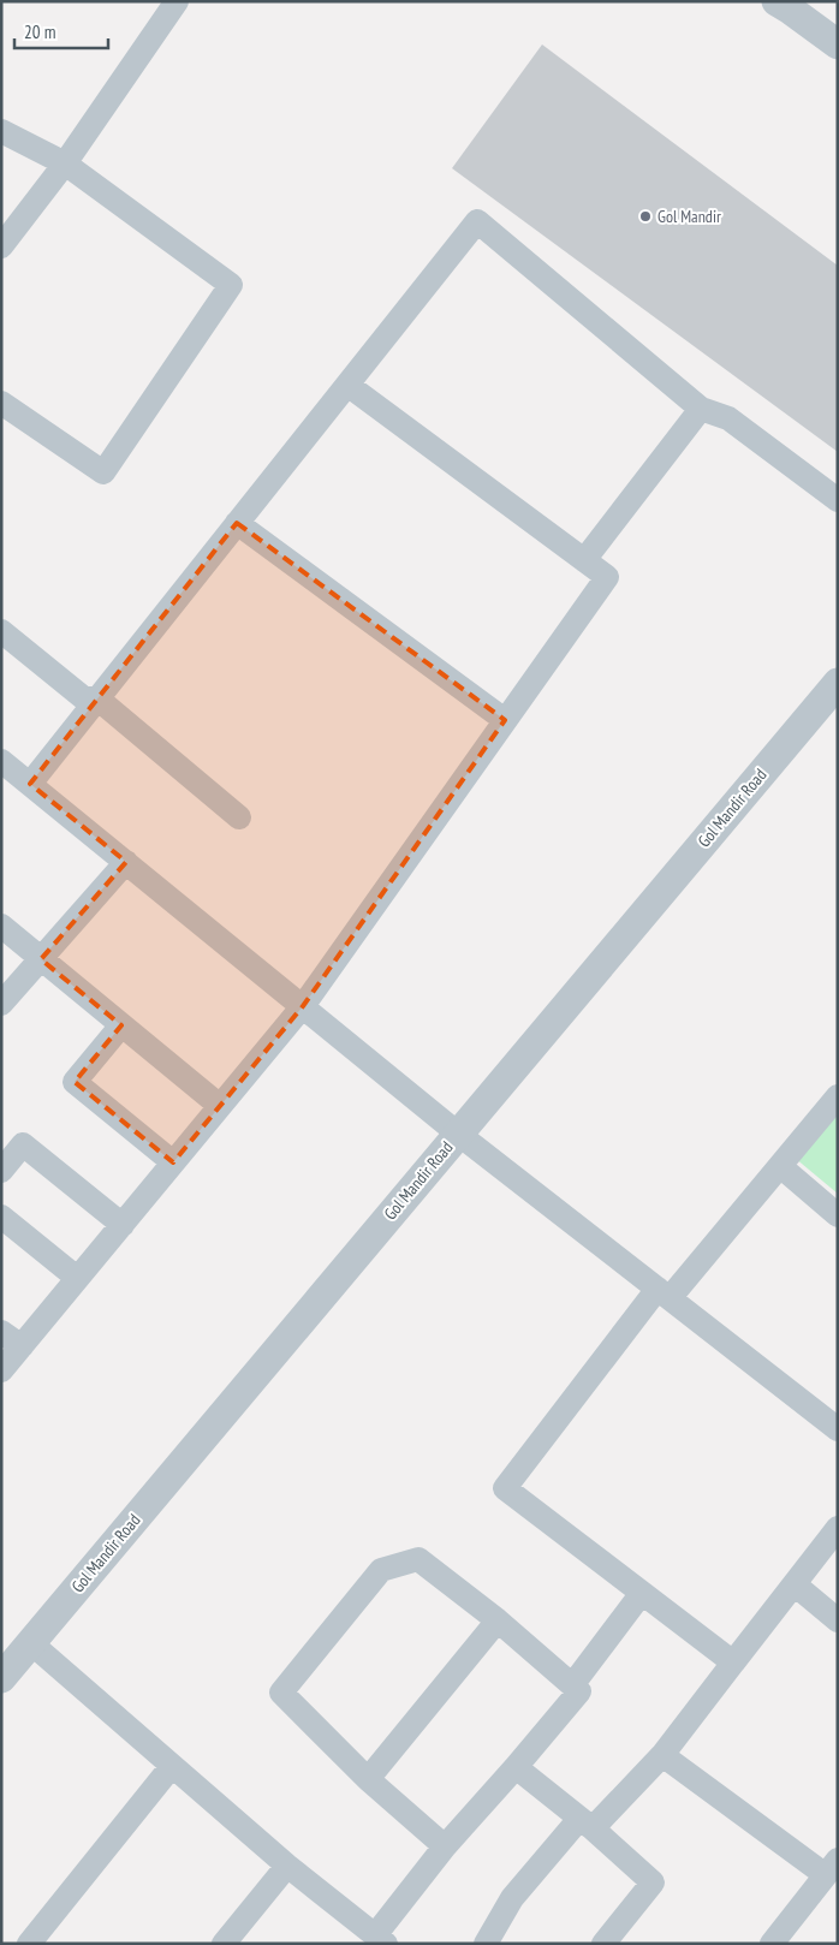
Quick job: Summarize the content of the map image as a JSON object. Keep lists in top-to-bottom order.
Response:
{
  "streets": {
    "street": ["Gol Mandir Road"]
  },
  "places": ["Gol Mandir"],
  "scale_bar": "20 m"
}
